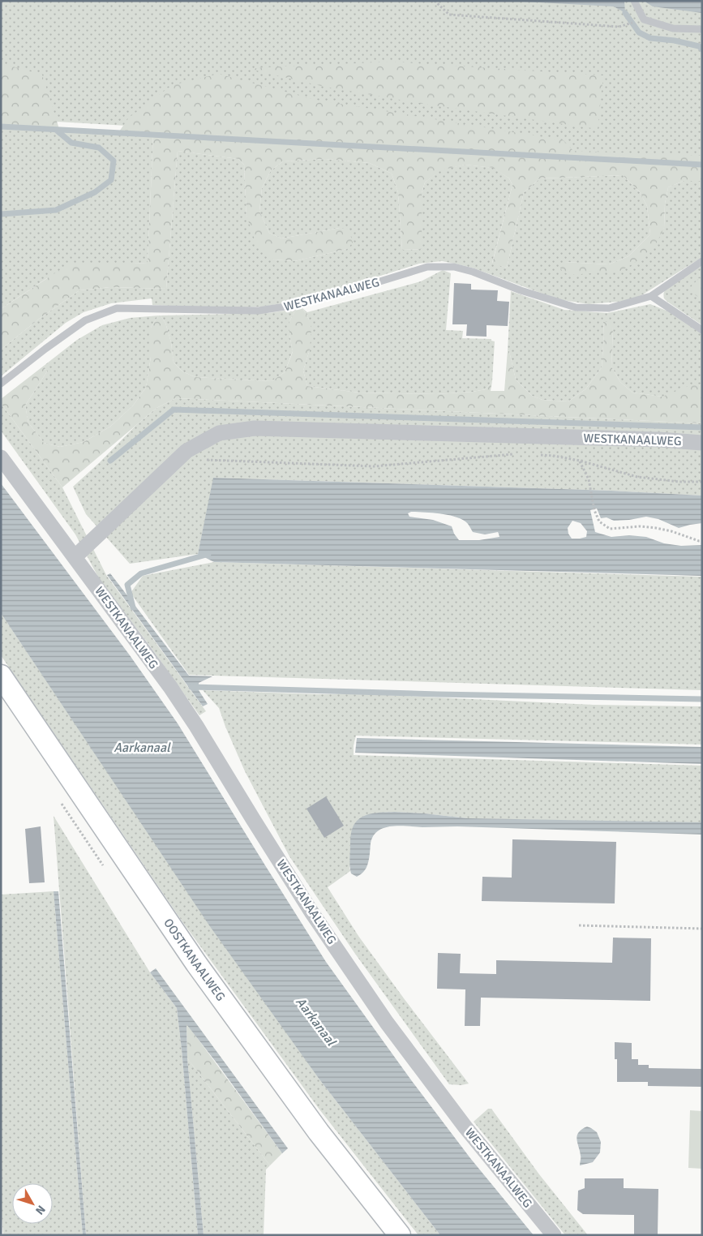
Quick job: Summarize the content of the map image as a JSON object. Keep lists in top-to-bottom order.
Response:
{
  "streets": {
    "main road": ["OOSTKANAALWEG"],
    "street": ["WESTKANAALWEG"]
  },
  "water": ["Aarkanaal"],
  "north": "bottom right"
}
